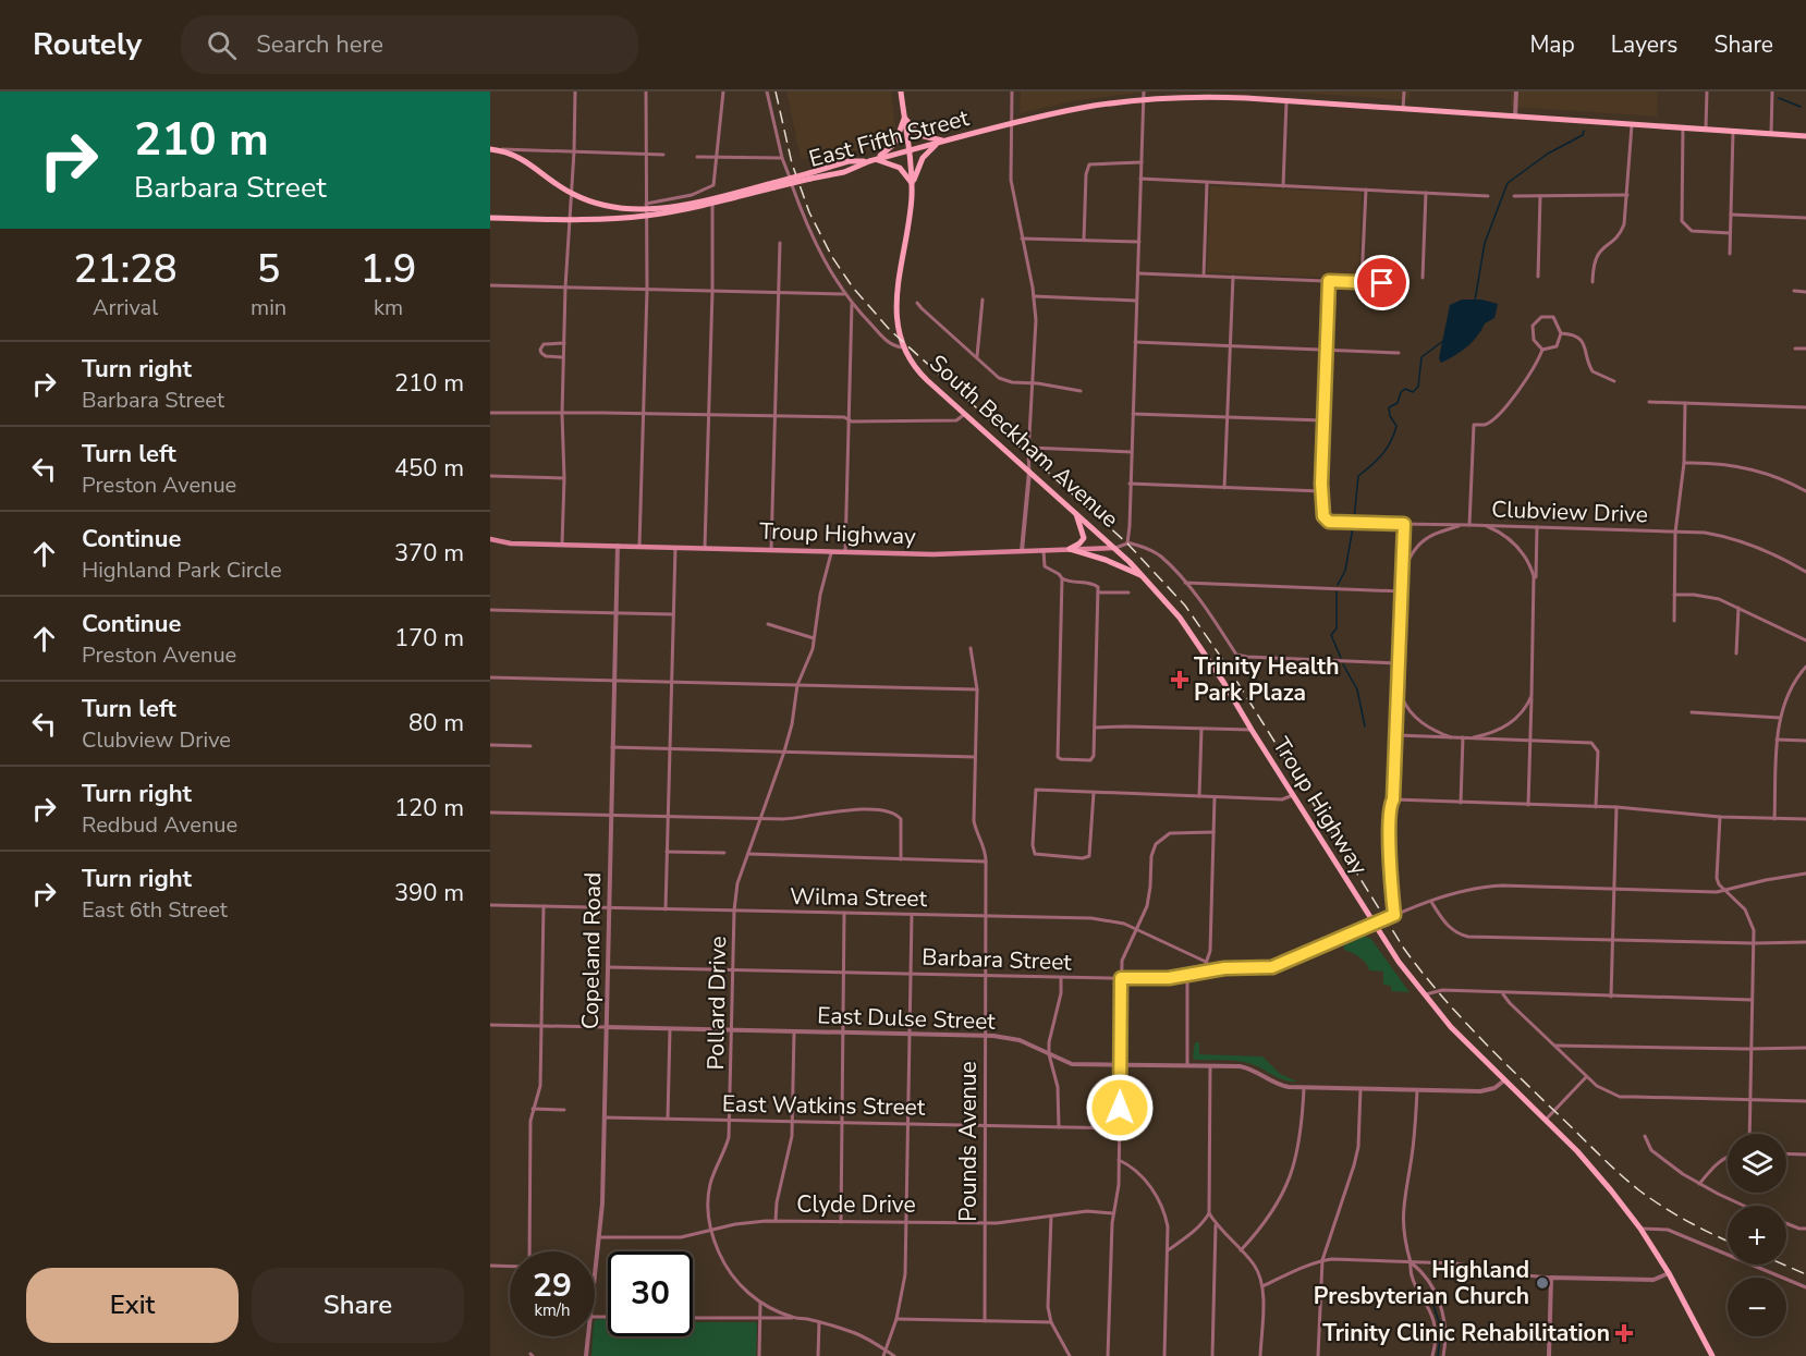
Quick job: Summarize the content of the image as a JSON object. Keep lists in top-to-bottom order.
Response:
{
  "streets": {
    "main road": ["East Fifth Street", "South Beckham Avenue", "Troup Highway"],
    "street": [
      "Clubview Drive",
      "Wilma Street",
      "Copeland Road",
      "Barbara Street",
      "Pollard Drive",
      "East Dulse Street",
      "East Watkins Street",
      "Pounds Avenue",
      "Clyde Drive"
    ]
  },
  "crossings": [
    ["East Fifth Street", "South Beckham Avenue"],
    ["South Beckham Avenue", "Troup Highway"],
    ["Troup Highway", "Copeland Road"],
    ["Troup Highway", "Barbara Street"],
    ["Troup Highway", "Pollard Drive"],
    ["Troup Highway", "East Dulse Street"],
    ["Wilma Street", "Copeland Road"],
    ["Wilma Street", "Barbara Street"],
    ["Wilma Street", "Pollard Drive"],
    ["Wilma Street", "Pounds Avenue"],
    ["Copeland Road", "Barbara Street"],
    ["Copeland Road", "East Dulse Street"],
    ["Copeland Road", "East Watkins Street"],
    ["Copeland Road", "Clyde Drive"],
    ["Barbara Street", "Pollard Drive"],
    ["Barbara Street", "Pounds Avenue"],
    ["Pollard Drive", "East Dulse Street"],
    ["Pollard Drive", "East Watkins Street"],
    ["Pollard Drive", "Clyde Drive"],
    ["East Dulse Street", "Pounds Avenue"],
    ["East Watkins Street", "Pounds Avenue"],
    ["Pounds Avenue", "Clyde Drive"]
  ],
  "places": {
    "health": ["Trinity Health Park Plaza", "Trinity Clinic Rehabilitation"],
    "other": ["Highland Presbyterian Church"]
  },
  "page": {
    "header": "Routely",
    "search": "Search here",
    "nav": ["Map", "Layers", "Share"],
    "turn": ["210 m", "Barbara Street"],
    "eta": [
      "21:28",
      "Arrival",
      "5",
      "min",
      "1.9",
      "km"
    ],
    "list": [
      {
        "name": "Turn right",
        "note": "Barbara Street",
        "value": "210 m"
      },
      {
        "name": "Turn left",
        "note": "Preston Avenue",
        "value": "450 m"
      },
      {
        "name": "Continue",
        "note": "Highland Park Circle",
        "value": "370 m"
      },
      {
        "name": "Continue",
        "note": "Preston Avenue",
        "value": "170 m"
      },
      {
        "name": "Turn left",
        "note": "Clubview Drive",
        "value": "80 m"
      },
      {
        "name": "Turn right",
        "note": "Redbud Avenue",
        "value": "120 m"
      },
      {
        "name": "Turn right",
        "note": "East 6th Street",
        "value": "390 m"
      }
    ],
    "map_buttons": ["+", "−"],
    "speed": "29 km/h",
    "limit": "30",
    "buttons": ["Exit", "Share"]
  }
}
